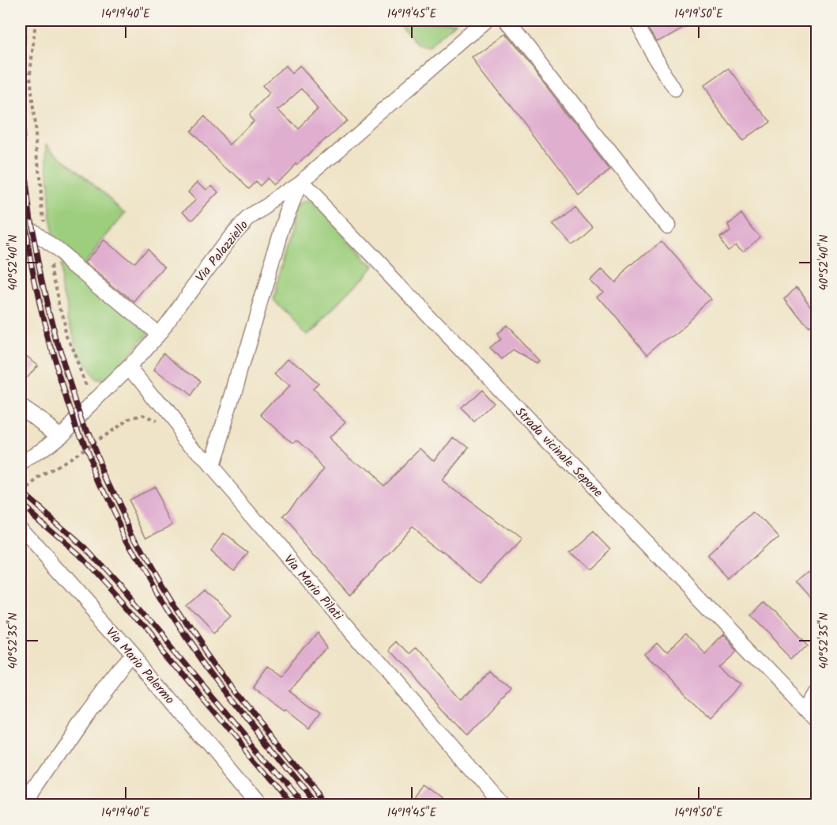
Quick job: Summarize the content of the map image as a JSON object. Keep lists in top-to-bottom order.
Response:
{
  "streets": {
    "street": [
      "Via Palazziello",
      "Strada vicinale Sepone",
      "Via Mario Pilati",
      "Via Mario Palermo"
    ]
  },
  "crossings": [
    ["Via Palazziello", "Strada vicinale Sepone"],
    ["Via Palazziello", "Via Mario Pilati"]
  ],
  "coordinates": [
    "14°19'40\"E",
    "14°19'45\"E",
    "14°19'50\"E",
    "40°52'40\"N",
    "40°52'35\"N"
  ]
}
